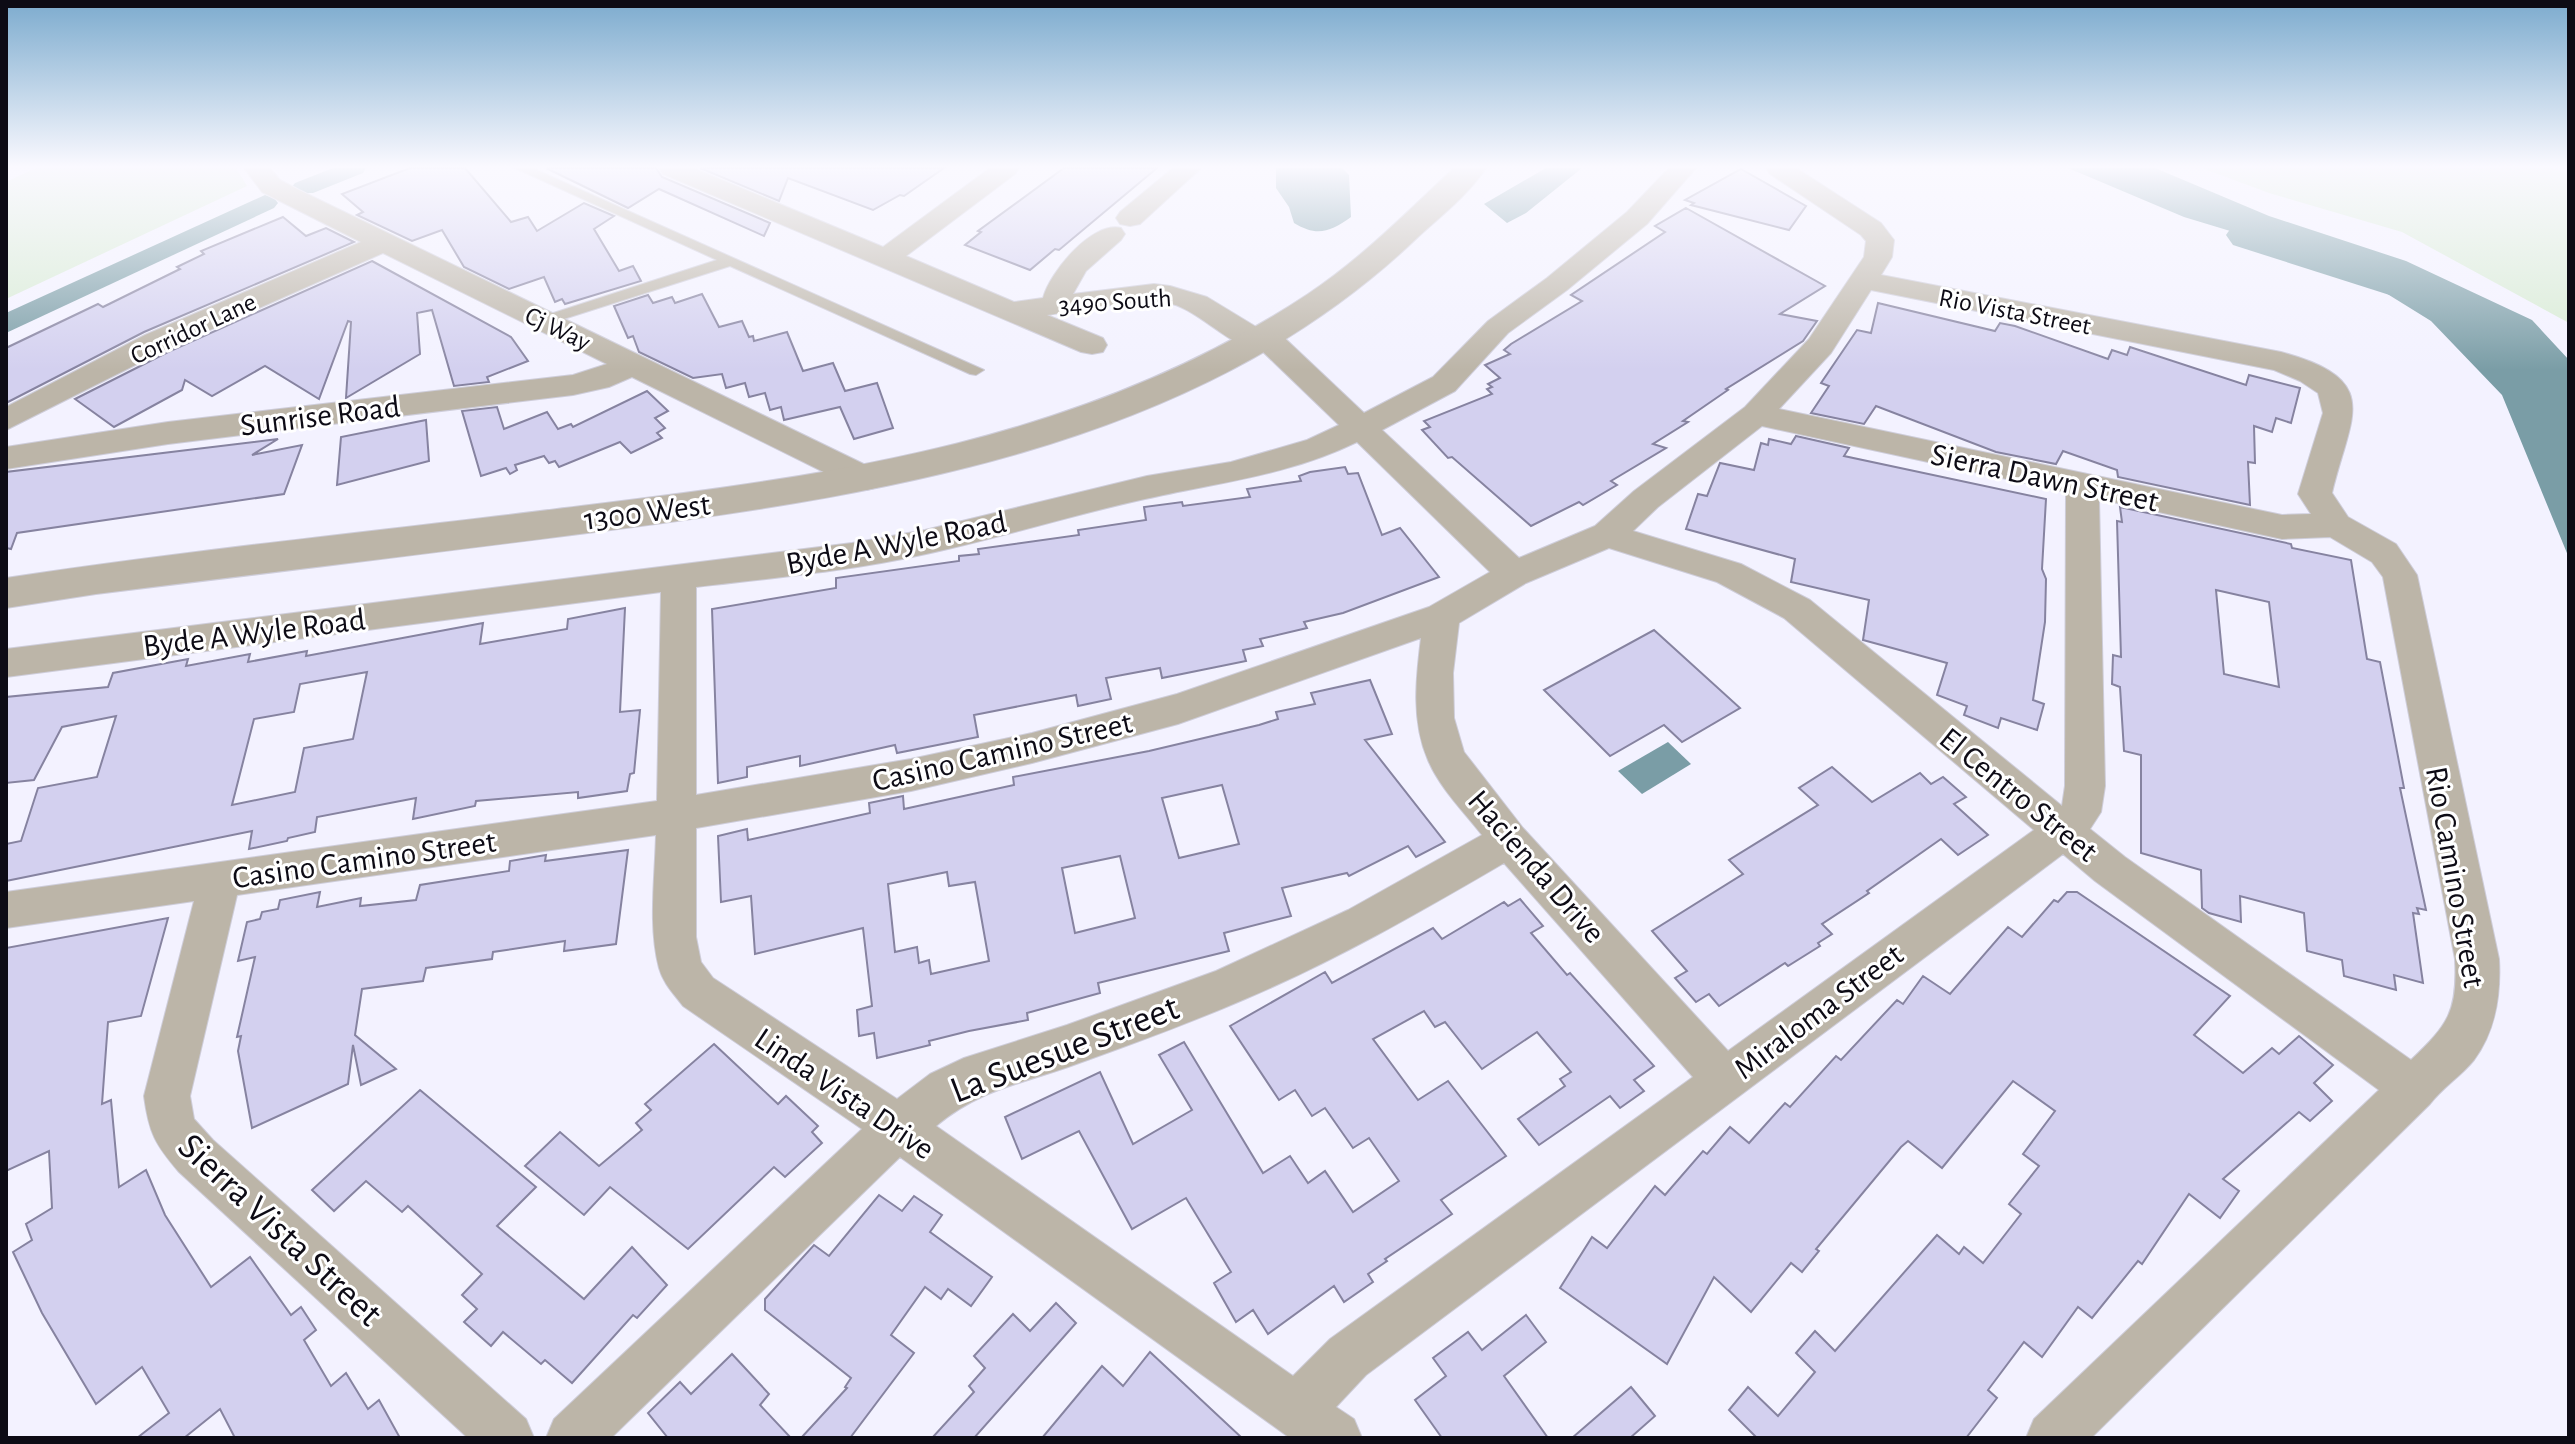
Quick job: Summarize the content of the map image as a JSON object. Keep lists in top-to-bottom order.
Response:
{
  "streets": {
    "street": [
      "3490 South",
      "Rio Vista Street",
      "Corridor Lane",
      "Cj Way",
      "Sunrise Road",
      "Sierra Dawn Street",
      "1300 West",
      "Byde A Wyle Road",
      "Casino Camino Street",
      "El Centro Street",
      "Hacienda Drive",
      "Rio Camino Street",
      "Miraloma Street",
      "La Suesue Street",
      "Linda Vista Drive",
      "Sierra Vista Street"
    ]
  },
  "crossings": [
    ["3490 South", "1300 West"],
    ["Rio Vista Street", "Casino Camino Street"],
    ["Rio Vista Street", "Rio Camino Street"],
    ["Corridor Lane", "Cj Way"],
    ["Cj Way", "Sunrise Road"],
    ["Cj Way", "1300 West"],
    ["Sierra Dawn Street", "Casino Camino Street"],
    ["Sierra Dawn Street", "Rio Camino Street"],
    ["Sierra Dawn Street", "Miraloma Street"],
    ["Byde A Wyle Road", "Linda Vista Drive"],
    ["Casino Camino Street", "El Centro Street"],
    ["Casino Camino Street", "Hacienda Drive"],
    ["Casino Camino Street", "Linda Vista Drive"],
    ["Casino Camino Street", "Sierra Vista Street"],
    ["El Centro Street", "Rio Camino Street"],
    ["El Centro Street", "Miraloma Street"],
    ["Hacienda Drive", "Miraloma Street"],
    ["Hacienda Drive", "La Suesue Street"],
    ["Miraloma Street", "Linda Vista Drive"],
    ["La Suesue Street", "Linda Vista Drive"]
  ]
}
